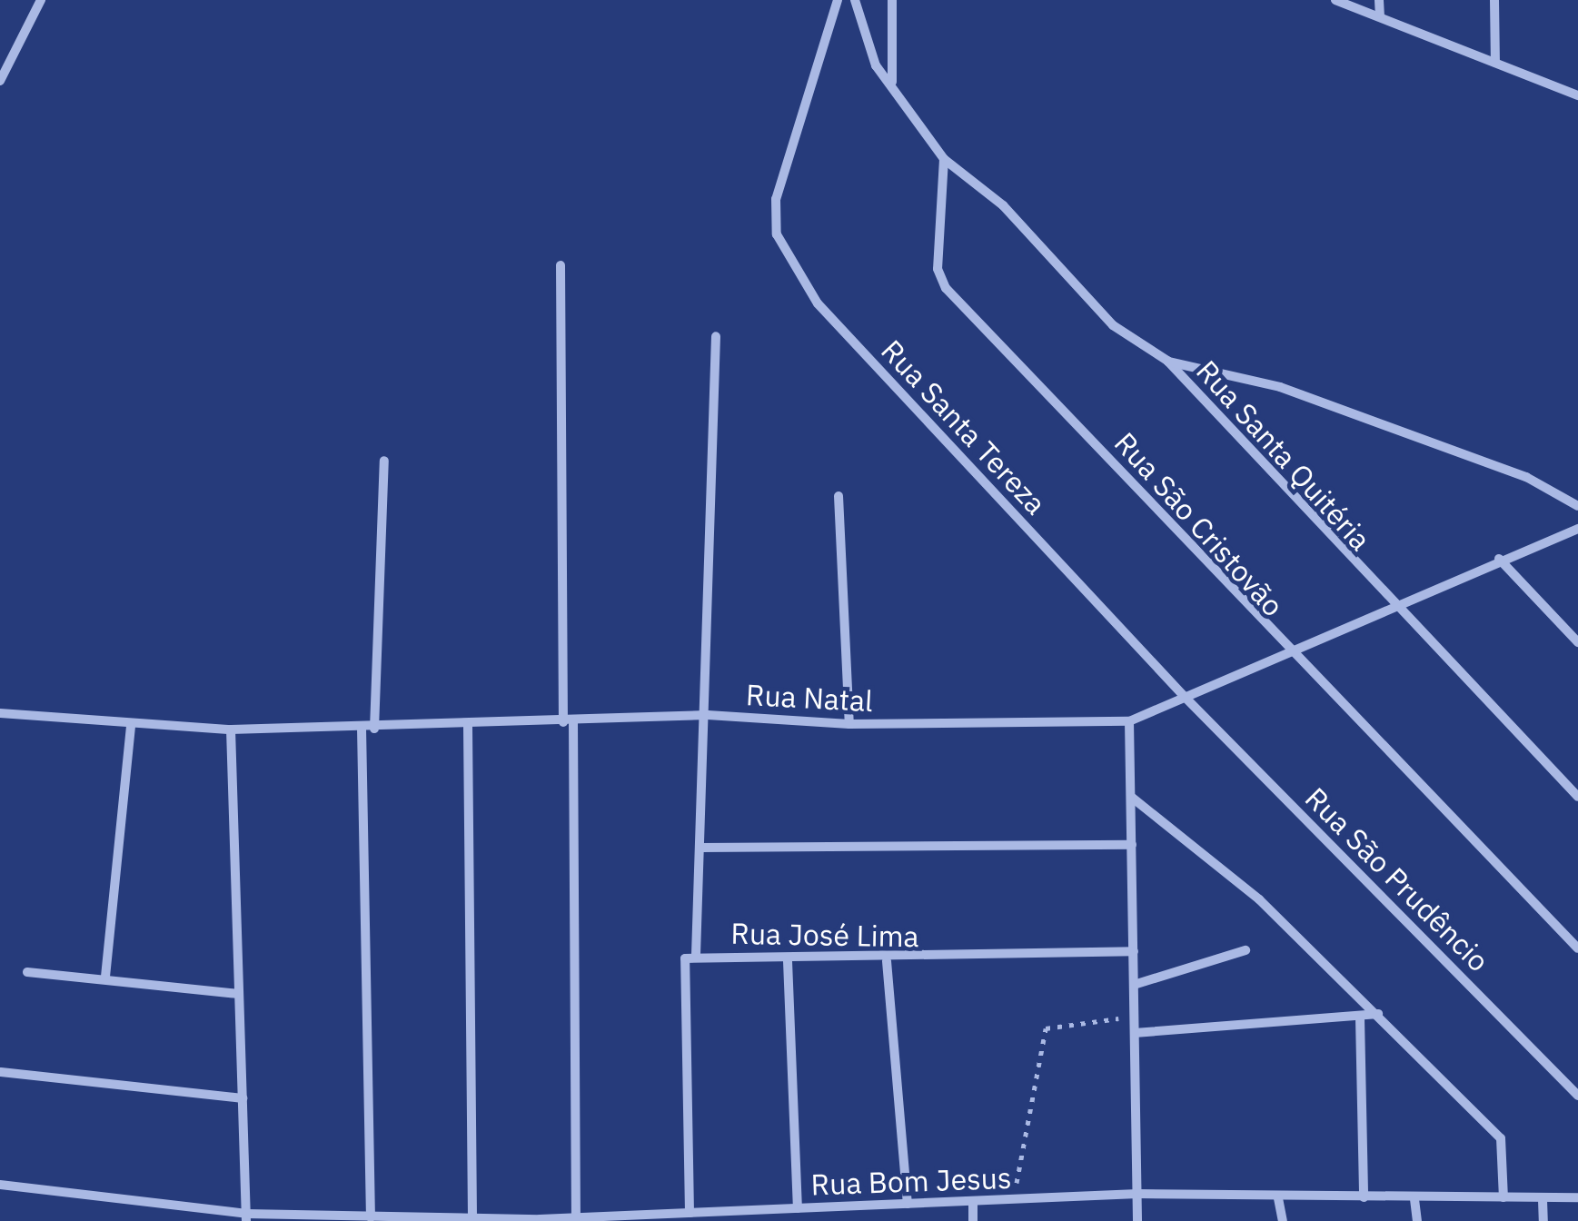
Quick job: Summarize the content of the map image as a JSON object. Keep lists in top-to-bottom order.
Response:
{
  "streets": {
    "street": [
      "Rua Santa Tereza",
      "Rua Santa Quitéria",
      "Rua São Cristovão",
      "Rua Natal",
      "Rua São Prudêncio",
      "Rua José Lima",
      "Rua Bom Jesus"
    ]
  },
  "crossings": [
    ["Rua Santa Tereza", "Rua Natal"],
    ["Rua Santa Tereza", "Rua São Prudêncio"],
    ["Rua Santa Quitéria", "Rua São Cristovão"],
    ["Rua Santa Quitéria", "Rua Natal"],
    ["Rua São Cristovão", "Rua Natal"],
    ["Rua Natal", "Rua São Prudêncio"],
    ["Rua José Lima", "Rua Bom Jesus"]
  ]
}
